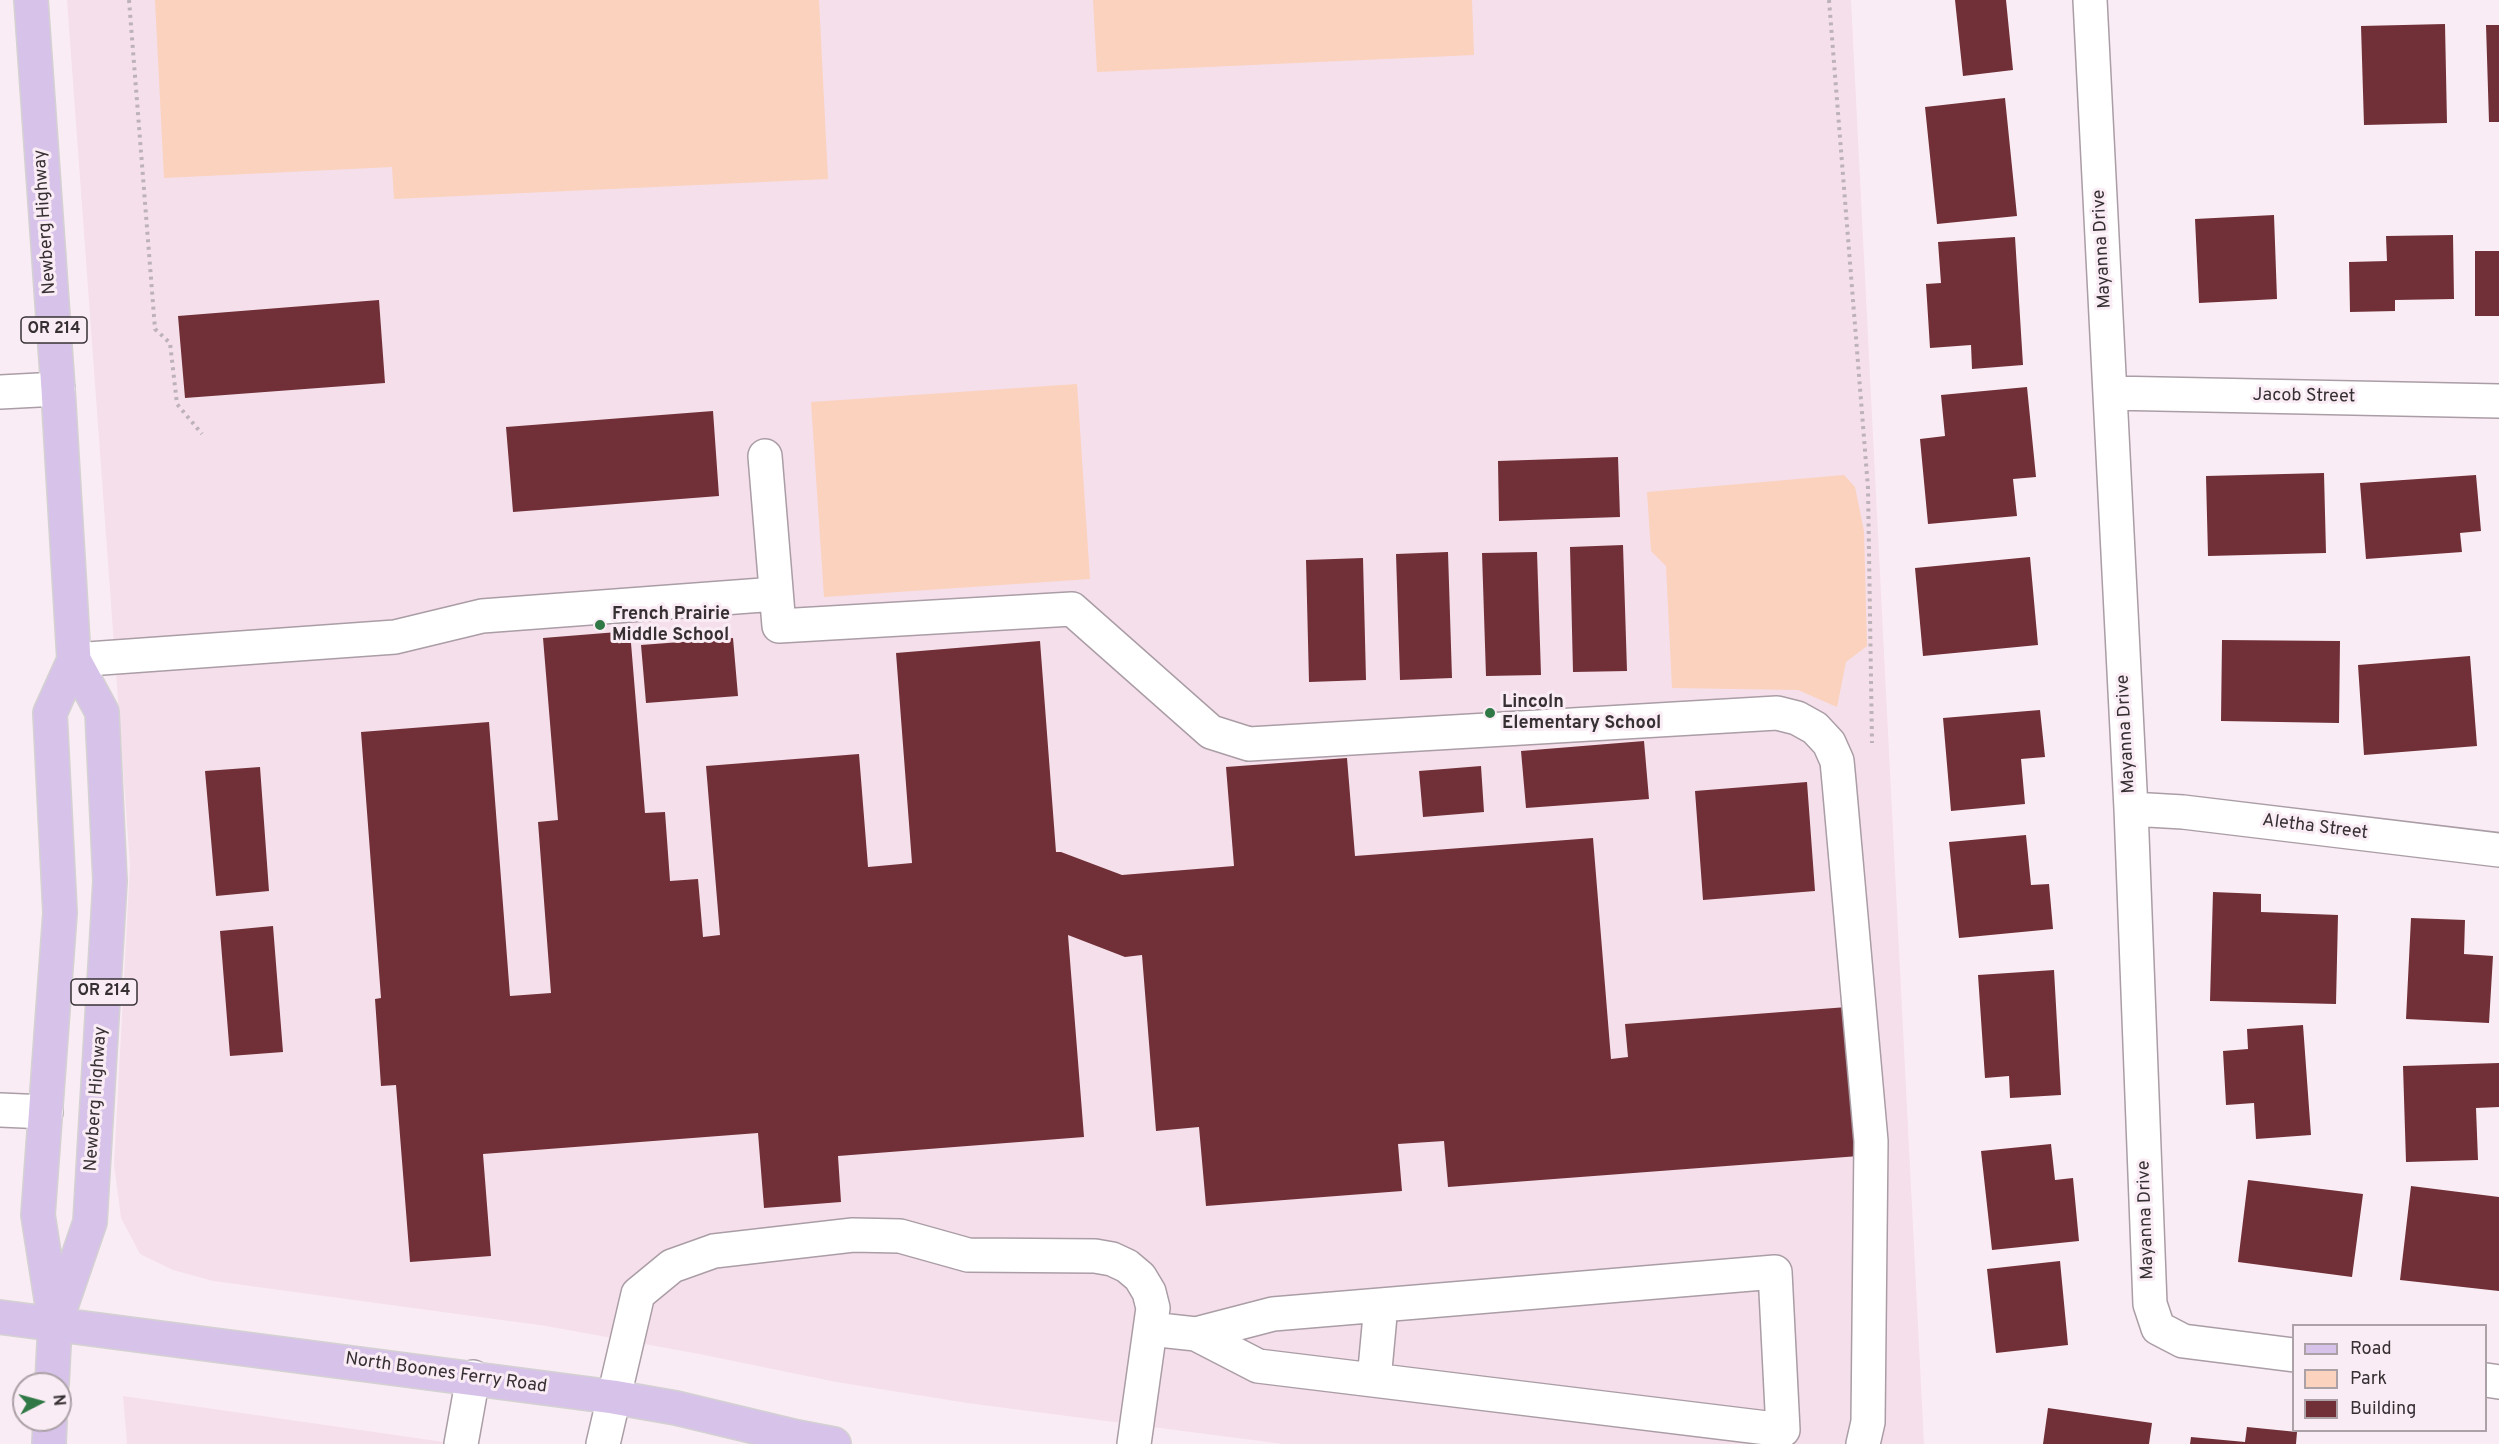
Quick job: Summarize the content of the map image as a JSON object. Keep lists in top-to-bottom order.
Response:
{
  "streets": {
    "main road": ["Newberg Highway", "OR 214", "North Boones Ferry Road"],
    "street": ["Mayanna Drive", "Jacob Street", "Aletha Street"]
  },
  "crossings": [
    ["Newberg Highway", "North Boones Ferry Road"],
    ["Mayanna Drive", "Jacob Street"],
    ["Mayanna Drive", "Aletha Street"]
  ],
  "places": ["French Prairie Middle School", "Lincoln Elementary School"],
  "legend": ["Road", "Park", "Building"],
  "north": "right"
}
